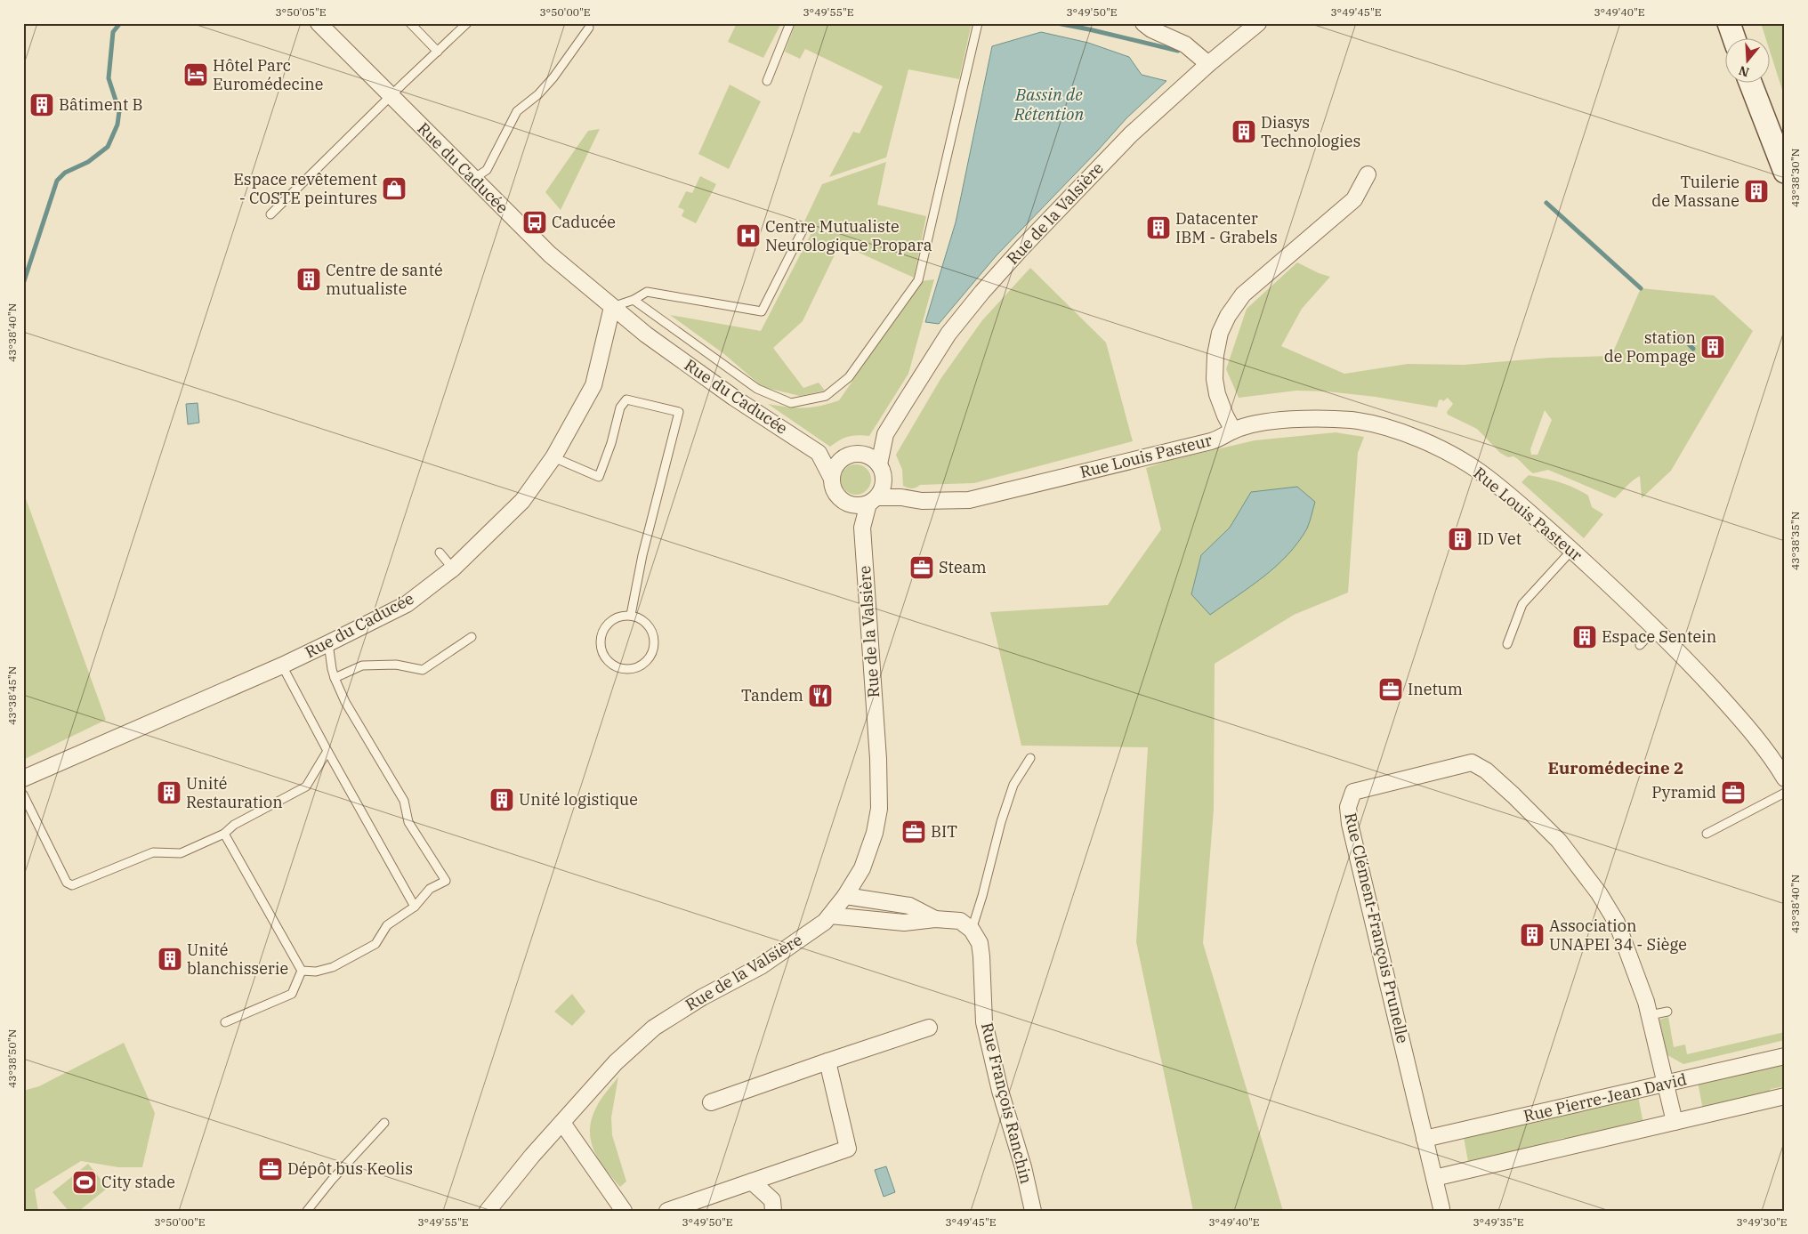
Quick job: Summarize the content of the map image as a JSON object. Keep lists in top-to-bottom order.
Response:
{
  "streets": {
    "street": [
      "Rue du Caducée",
      "Rue de la Valsière",
      "Rue Louis Pasteur",
      "Rue Clément-François Prunelle",
      "Rue Pierre-Jean David",
      "Rue François Ranchin"
    ]
  },
  "crossings": [
    ["Rue du Caducée", "Rue de la Valsière"],
    ["Rue du Caducée", "Rue Louis Pasteur"],
    ["Rue de la Valsière", "Rue Louis Pasteur"],
    ["Rue Clément-François Prunelle", "Rue Pierre-Jean David"]
  ],
  "districts": ["Euromédecine 2"],
  "water": ["Bassin de Rétention"],
  "places": {
    "hotel": ["Hôtel Parc Euromédecine"],
    "building": [
      "Bâtiment B",
      "Diasys Technologies",
      "Tuilerie de Massane",
      "Datacenter IBM - Grabels",
      "Centre de santé mutualiste",
      "station de Pompage",
      "ID Vet",
      "Espace Sentein",
      "Unité Restauration",
      "Unité logistique",
      "Association UNAPEI 34 - Siège",
      "Unité blanchisserie"
    ],
    "shop": ["Espace revêtement - COSTE peintures"],
    "bus stop": ["Caducée"],
    "hospital": ["Centre Mutualiste Neurologique Propara"],
    "office": [
      "Steam",
      "Inetum",
      "Pyramid",
      "BIT",
      "Dépôt bus Keolis"
    ],
    "restaurant": ["Tandem"],
    "sports": ["City stade"]
  },
  "north": "bottom",
  "coordinates": [
    "3°50'05\"E",
    "3°50'00\"E",
    "3°49'55\"E",
    "3°49'50\"E",
    "3°49'45\"E",
    "3°49'40\"E",
    "43°38'30\"N",
    "43°38'40\"N",
    "43°38'35\"N",
    "43°38'45\"N",
    "43°38'50\"N",
    "3°49'35\"E",
    "3°49'30\"E"
  ]
}
